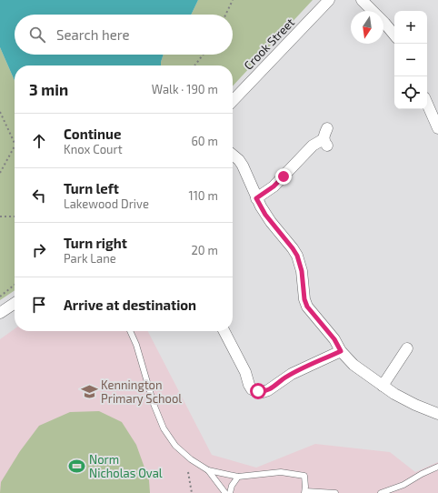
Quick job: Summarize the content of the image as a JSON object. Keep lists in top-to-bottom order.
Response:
{
  "streets": {
    "street": ["Crook Street"]
  },
  "places": {
    "school or university": ["Kennington Primary School"],
    "sports": ["Norm Nicholas Oval"]
  },
  "north": "bottom",
  "page": {
    "map_buttons": ["+", "−"],
    "search": "Search here",
    "heading": ["3 min", "Walk · 190 m"],
    "list": [
      ["Continue", "Knox Court", "60 m"],
      ["Turn left", "Lakewood Drive", "110 m"],
      ["Turn right", "Park Lane", "20 m"],
      "Arrive at destination"
    ]
  }
}
